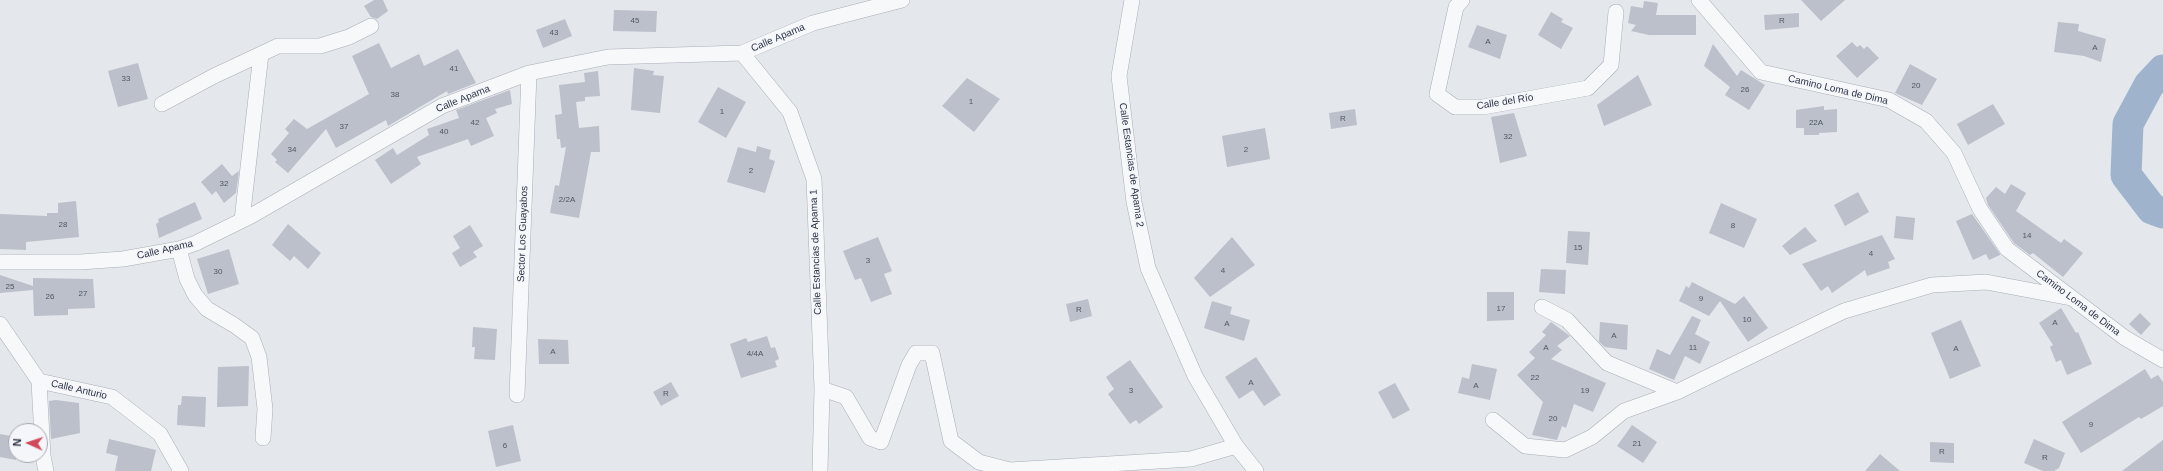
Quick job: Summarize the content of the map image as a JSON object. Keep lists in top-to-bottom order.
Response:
{
  "streets": {
    "street": [
      "Calle Apama",
      "Camino Loma de Dima",
      "Calle del Río",
      "Calle Estancias de Apama 2",
      "Sector Los Guayabos",
      "Calle Estancias de Apama 1",
      "Calle Anturio"
    ]
  },
  "crossings": [
    ["Calle Apama", "Sector Los Guayabos"],
    ["Calle Apama", "Calle Estancias de Apama 1"]
  ],
  "house_numbers": [
    "45",
    "R",
    "43",
    "A",
    "A",
    "41",
    "33",
    "20",
    "26",
    "38",
    "1",
    "1",
    "R",
    "42",
    "22A",
    "37",
    "40",
    "32",
    "34",
    "2",
    "2",
    "32",
    "2/2A",
    "28",
    "8",
    "14",
    "15",
    "4",
    "3",
    "4",
    "30",
    "25",
    "27",
    "26",
    "9",
    "17",
    "R",
    "10",
    "A",
    "A",
    "A",
    "A",
    "11",
    "A",
    "A",
    "4/4A",
    "22",
    "A",
    "A",
    "3",
    "19",
    "R",
    "20",
    "9",
    "21",
    "6",
    "R",
    "R"
  ],
  "north": "left"
}
